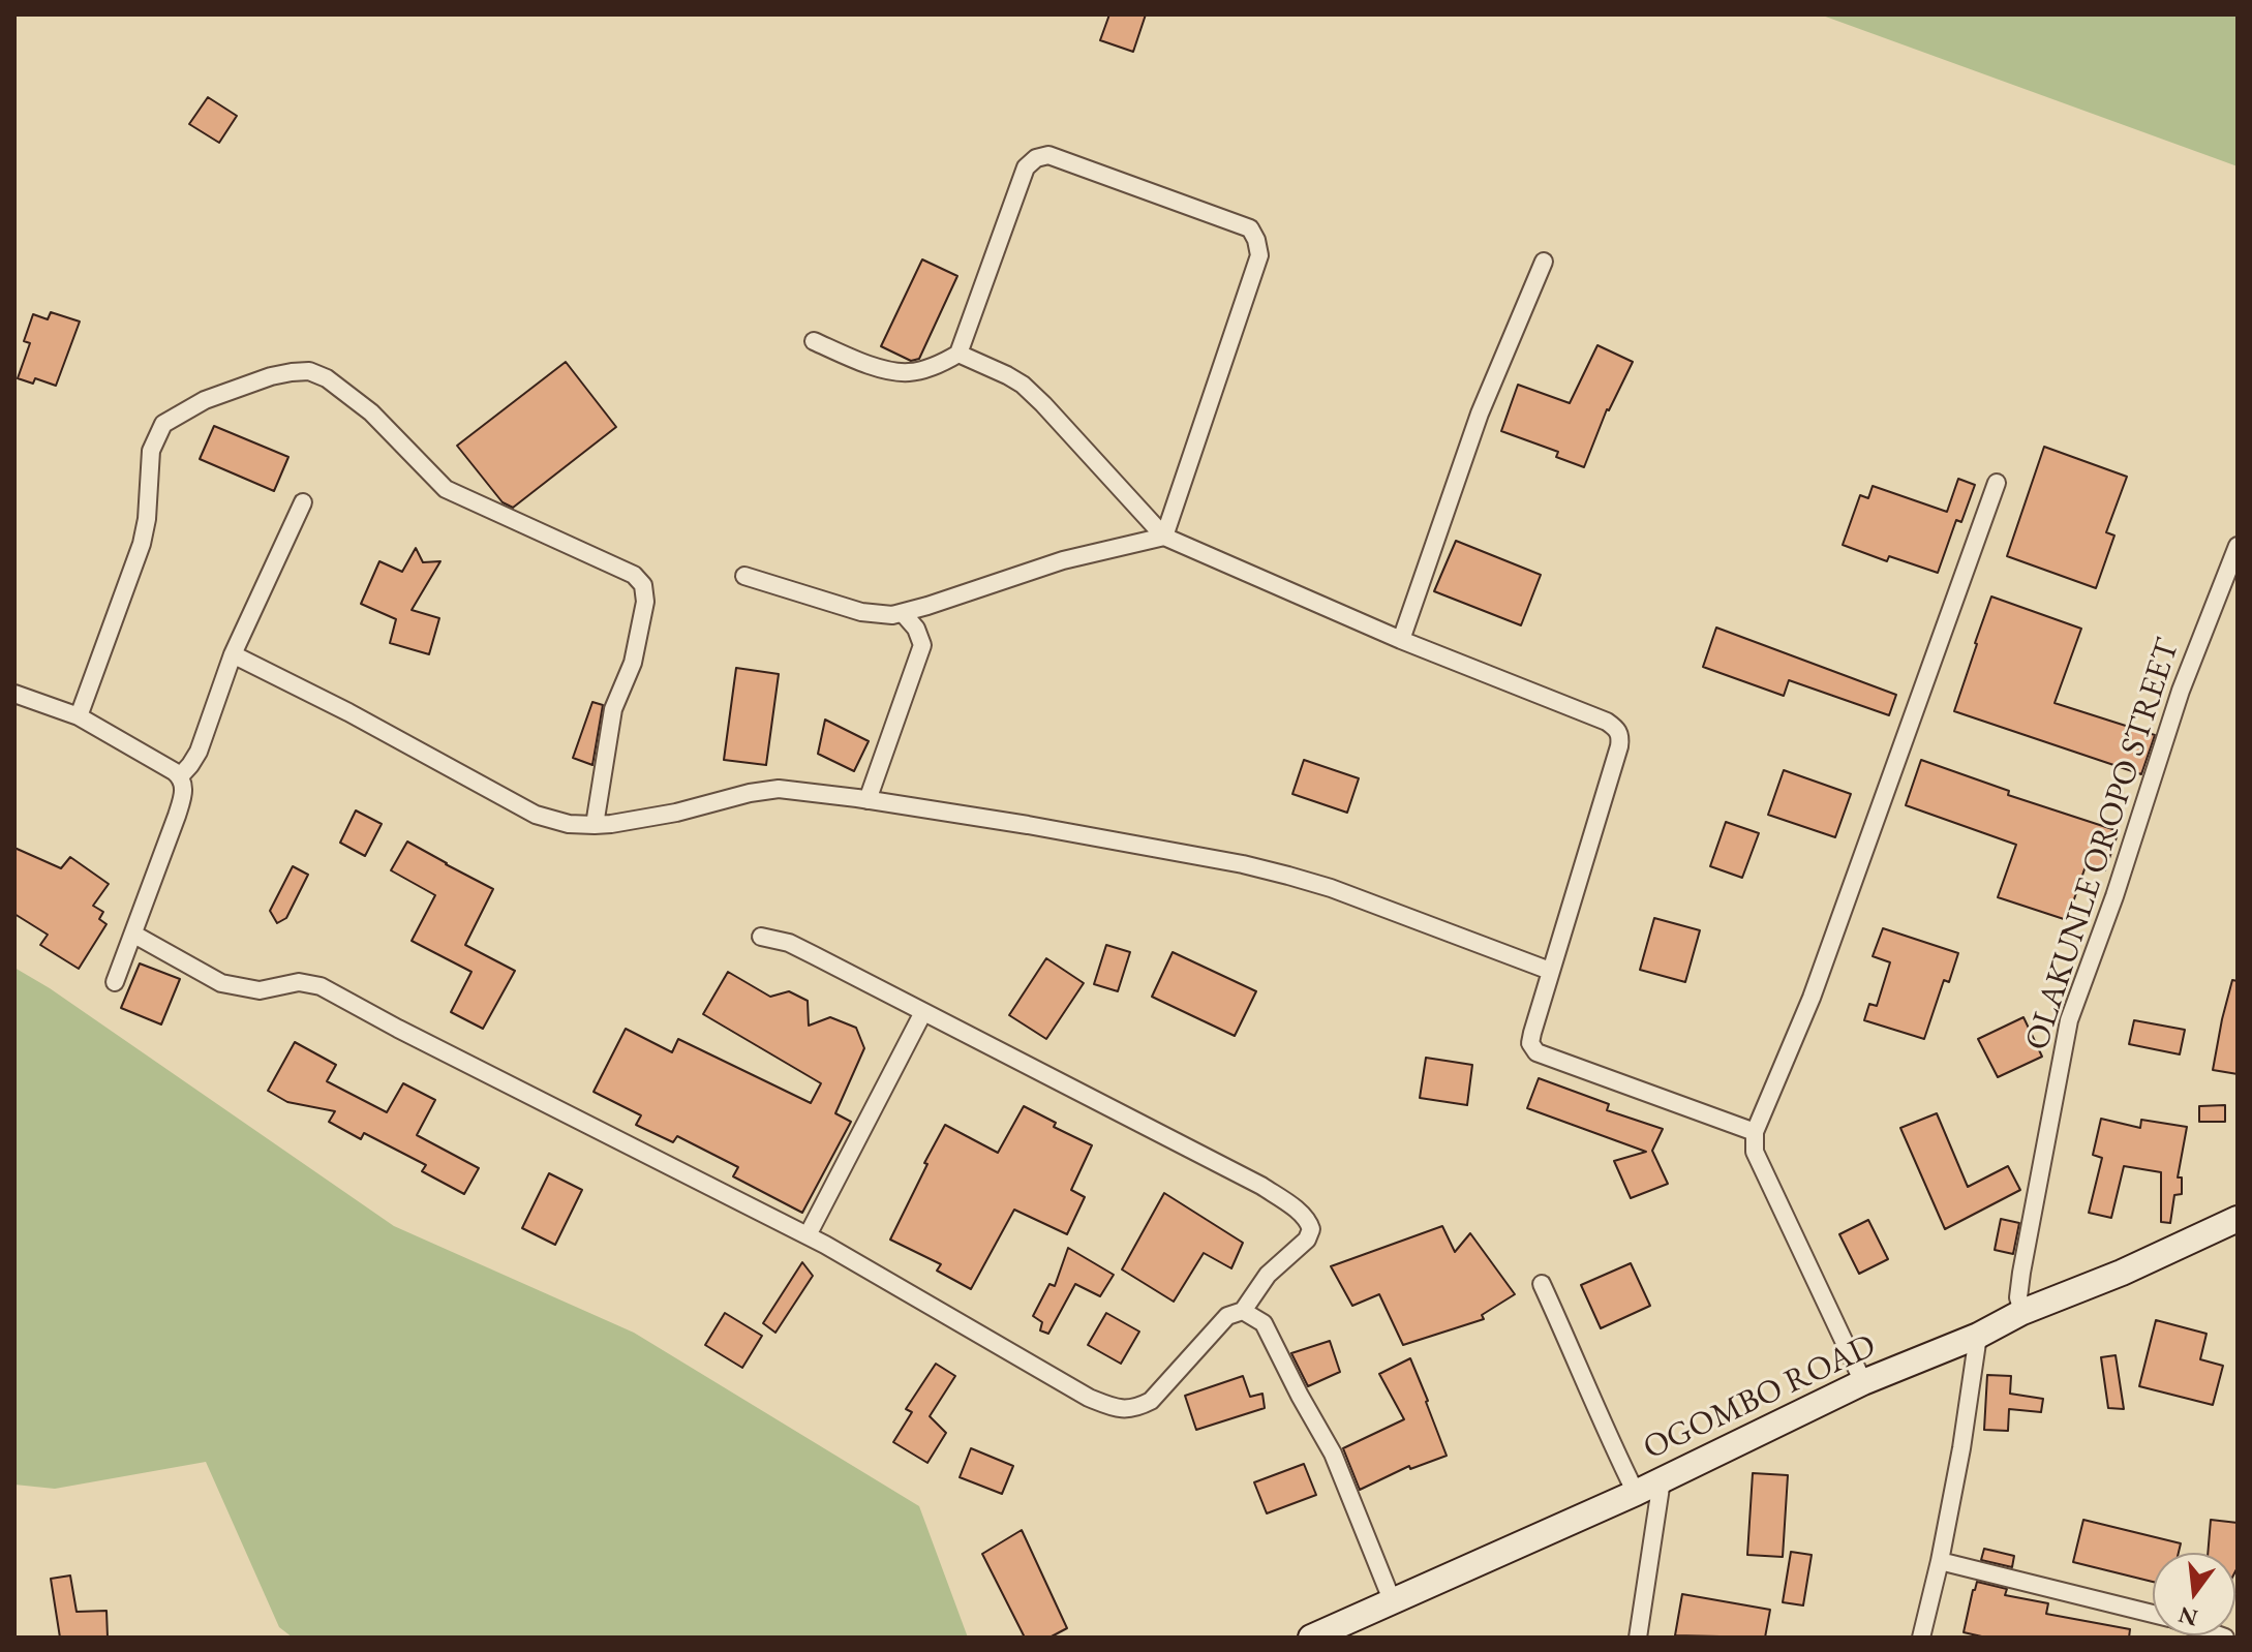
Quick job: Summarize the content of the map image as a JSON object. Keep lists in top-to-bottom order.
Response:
{
  "streets": {
    "main road": ["OGOMBO ROAD"],
    "street": ["OLAKUNLE OROPO STREET"]
  },
  "crossings": [
    ["OLAKUNLE OROPO STREET", "OGOMBO ROAD"]
  ],
  "north": "bottom"
}
